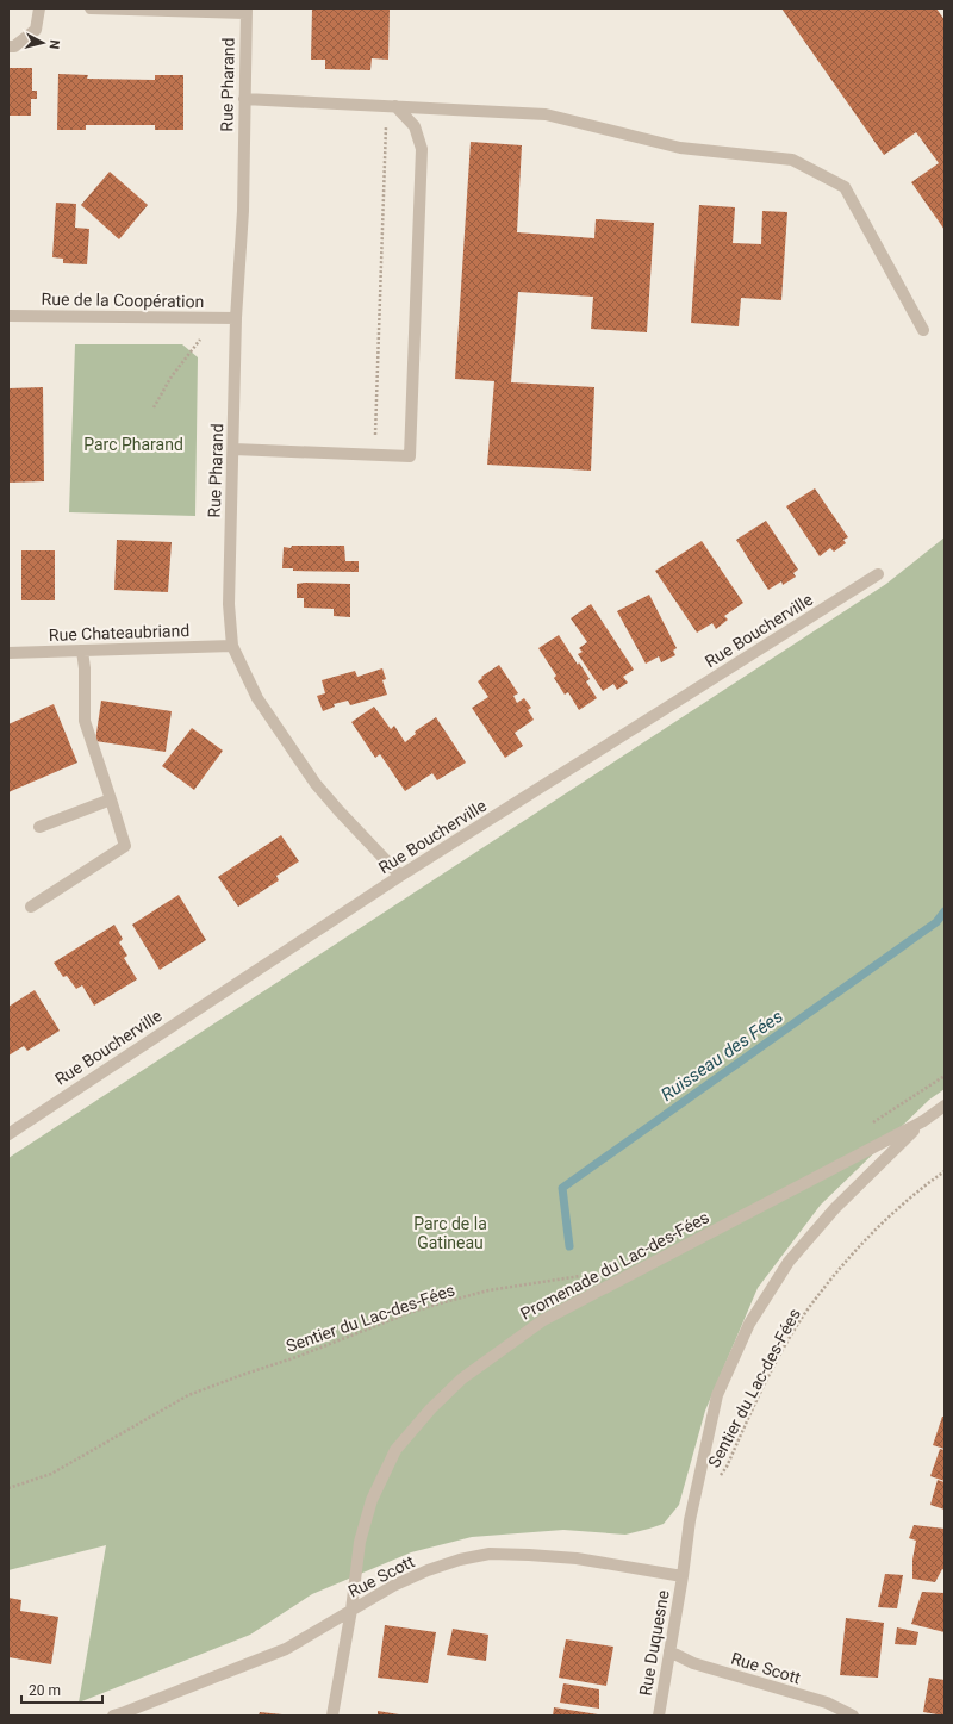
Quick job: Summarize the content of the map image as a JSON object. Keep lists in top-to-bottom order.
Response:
{
  "streets": {
    "street": [
      "Rue Pharand",
      "Rue de la Coopération",
      "Rue Boucherville",
      "Rue Chateaubriand",
      "Promenade du Lac-des-Fées",
      "Rue Scott",
      "Rue Duquesne"
    ],
    "path": ["Sentier du Lac-des-Fées"]
  },
  "crossings": [
    ["Rue Pharand", "Rue de la Coopération"],
    ["Rue Pharand", "Rue Boucherville"],
    ["Rue Pharand", "Rue Chateaubriand"],
    ["Promenade du Lac-des-Fées", "Rue Scott"],
    ["Promenade du Lac-des-Fées", "Rue Duquesne"],
    ["Rue Scott", "Rue Duquesne"]
  ],
  "water": ["Ruisseau des Fées"],
  "parks": ["Parc Pharand", "Parc de la Gatineau"],
  "scale_bar": "20 m",
  "north": "right"
}
